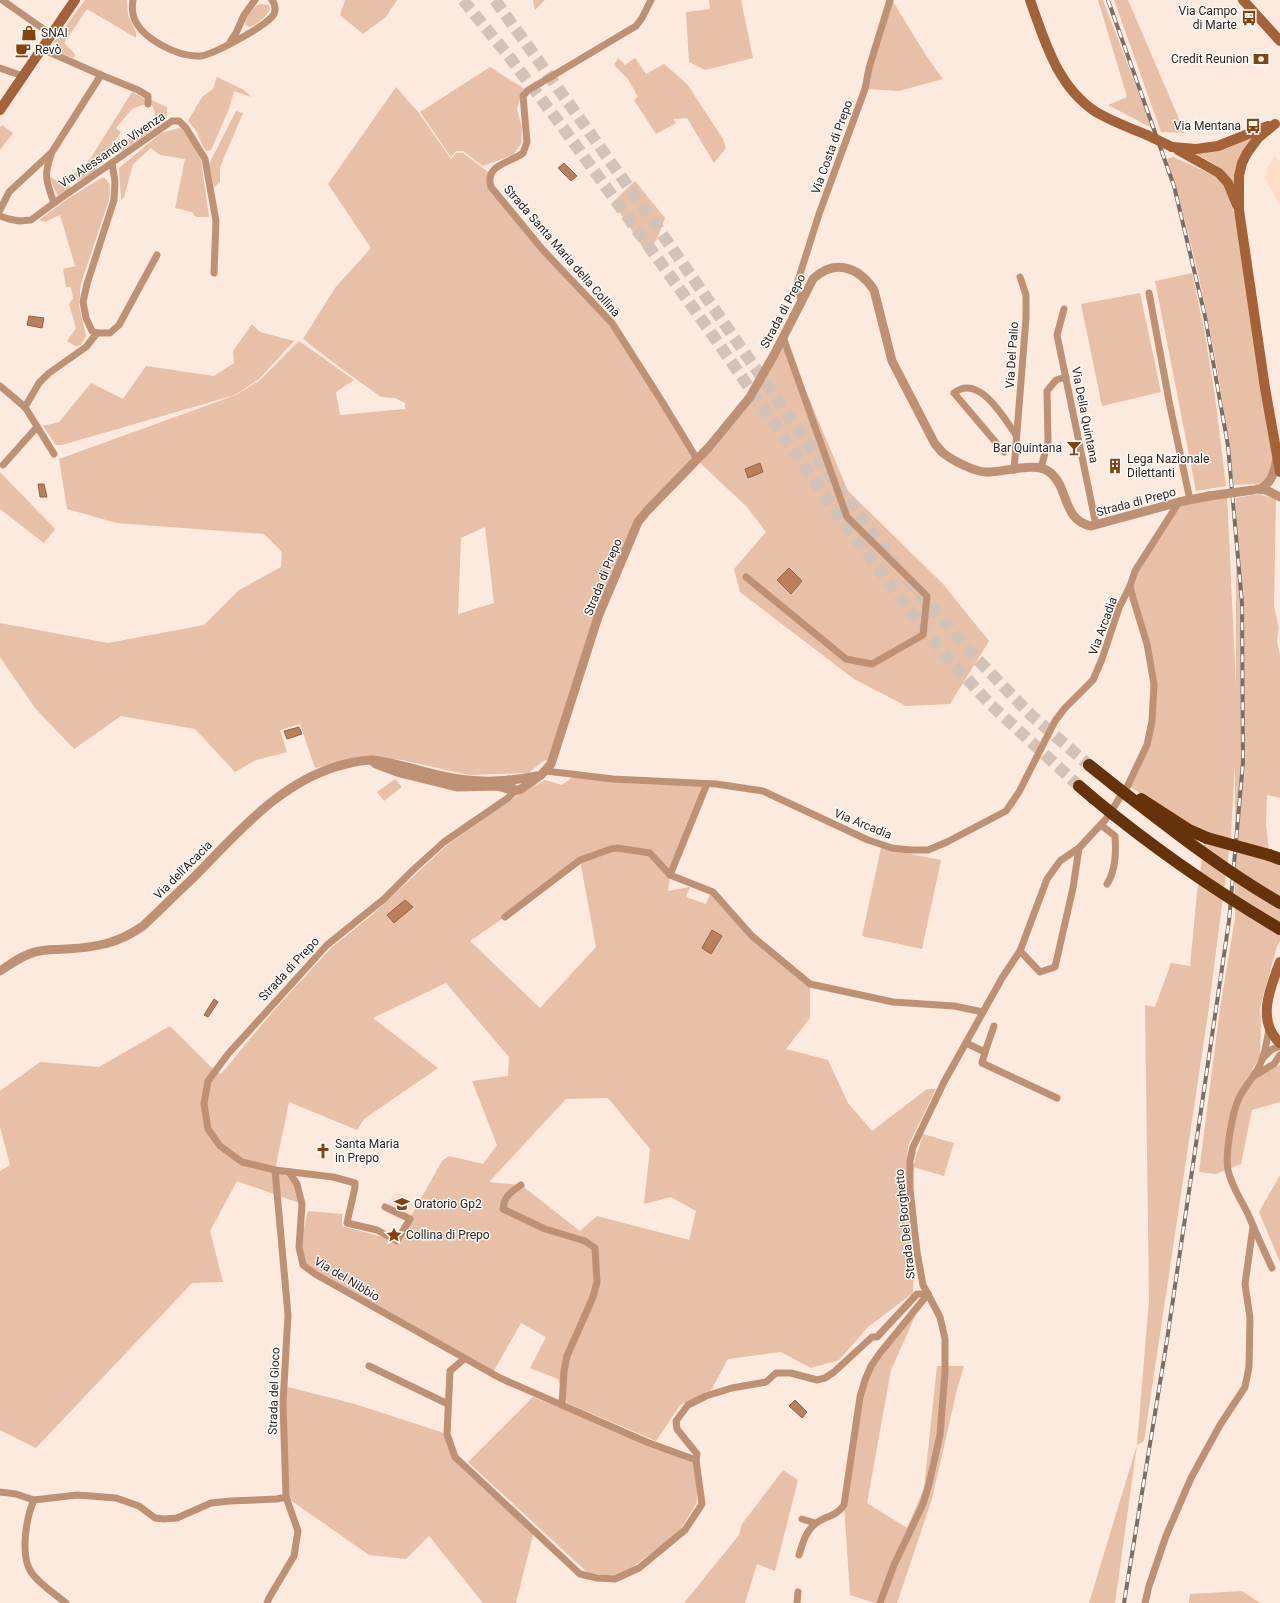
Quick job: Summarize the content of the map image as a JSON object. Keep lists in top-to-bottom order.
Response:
{
  "streets": {
    "street": [
      "Via Costa di Prepo",
      "Via Alessandro Vivenza",
      "Strada Santa Maria della Collina",
      "Strada di Prepo",
      "Via Del Palio",
      "Via Della Quintana",
      "Via Arcadia",
      "Via dell'Acacia",
      "Strada Del Borghetto",
      "Via del Nibbio",
      "Strada del Gioco"
    ]
  },
  "crossings": [
    ["Via Costa di Prepo", "Strada di Prepo"],
    ["Strada Santa Maria della Collina", "Strada di Prepo"],
    ["Strada di Prepo", "Via Del Palio"],
    ["Strada di Prepo", "Via Della Quintana"],
    ["Strada di Prepo", "Via Arcadia"],
    ["Strada di Prepo", "Via dell'Acacia"],
    ["Strada di Prepo", "Via del Nibbio"],
    ["Strada di Prepo", "Strada del Gioco"],
    ["Via Arcadia", "Via dell'Acacia"],
    ["Via Arcadia", "Strada Del Borghetto"]
  ],
  "places": {
    "bus stop": ["Via Campo di Marte", "Via Mentana"],
    "shop": ["SNAI"],
    "cafe": ["Revò"],
    "bank": ["Credit Reunion"],
    "bar": ["Bar Quintana"],
    "building": ["Lega Nazionale Dilettanti"],
    "church": ["Santa Maria in Prepo"],
    "school or university": ["Oratorio Gp2"],
    "place": ["Collina di Prepo"]
  }
}
